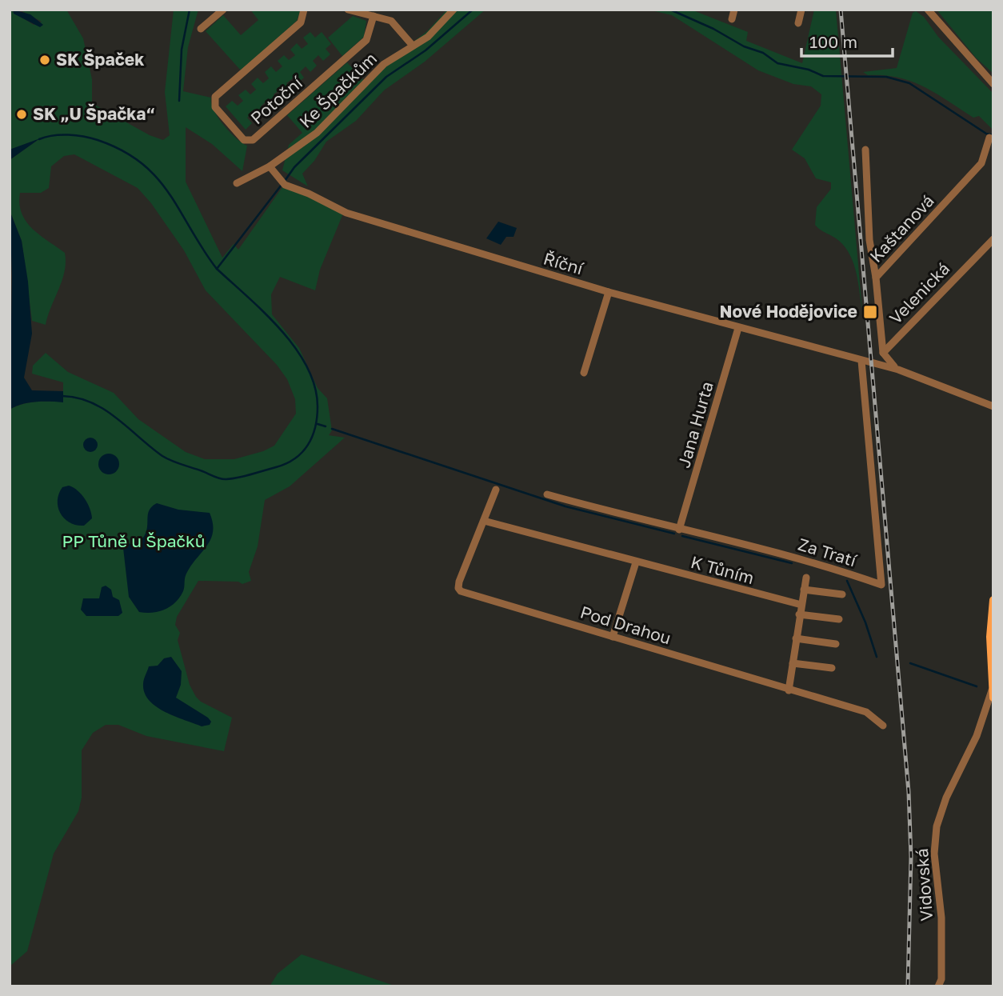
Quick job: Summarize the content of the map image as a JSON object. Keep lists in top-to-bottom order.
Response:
{
  "streets": {
    "street": [
      "Ke Špačkům",
      "Potoční",
      "Kaštanová",
      "Říční",
      "Velenická",
      "Jana Hurta",
      "Za Tratí",
      "K Tůním",
      "Pod Drahou",
      "Vidovská"
    ]
  },
  "crossings": [
    ["Ke Špačkům", "Říční"],
    ["Kaštanová", "Velenická"],
    ["Říční", "Jana Hurta"],
    ["Říční", "Za Tratí"],
    ["Jana Hurta", "Za Tratí"],
    ["K Tůním", "Pod Drahou"]
  ],
  "parks": ["PP Tůně u Špačků"],
  "places": {
    "other": ["SK Špaček", "SK „U Špačka“"],
    "transit": ["Nové Hodějovice"]
  },
  "scale_bar": "100 m"
}
